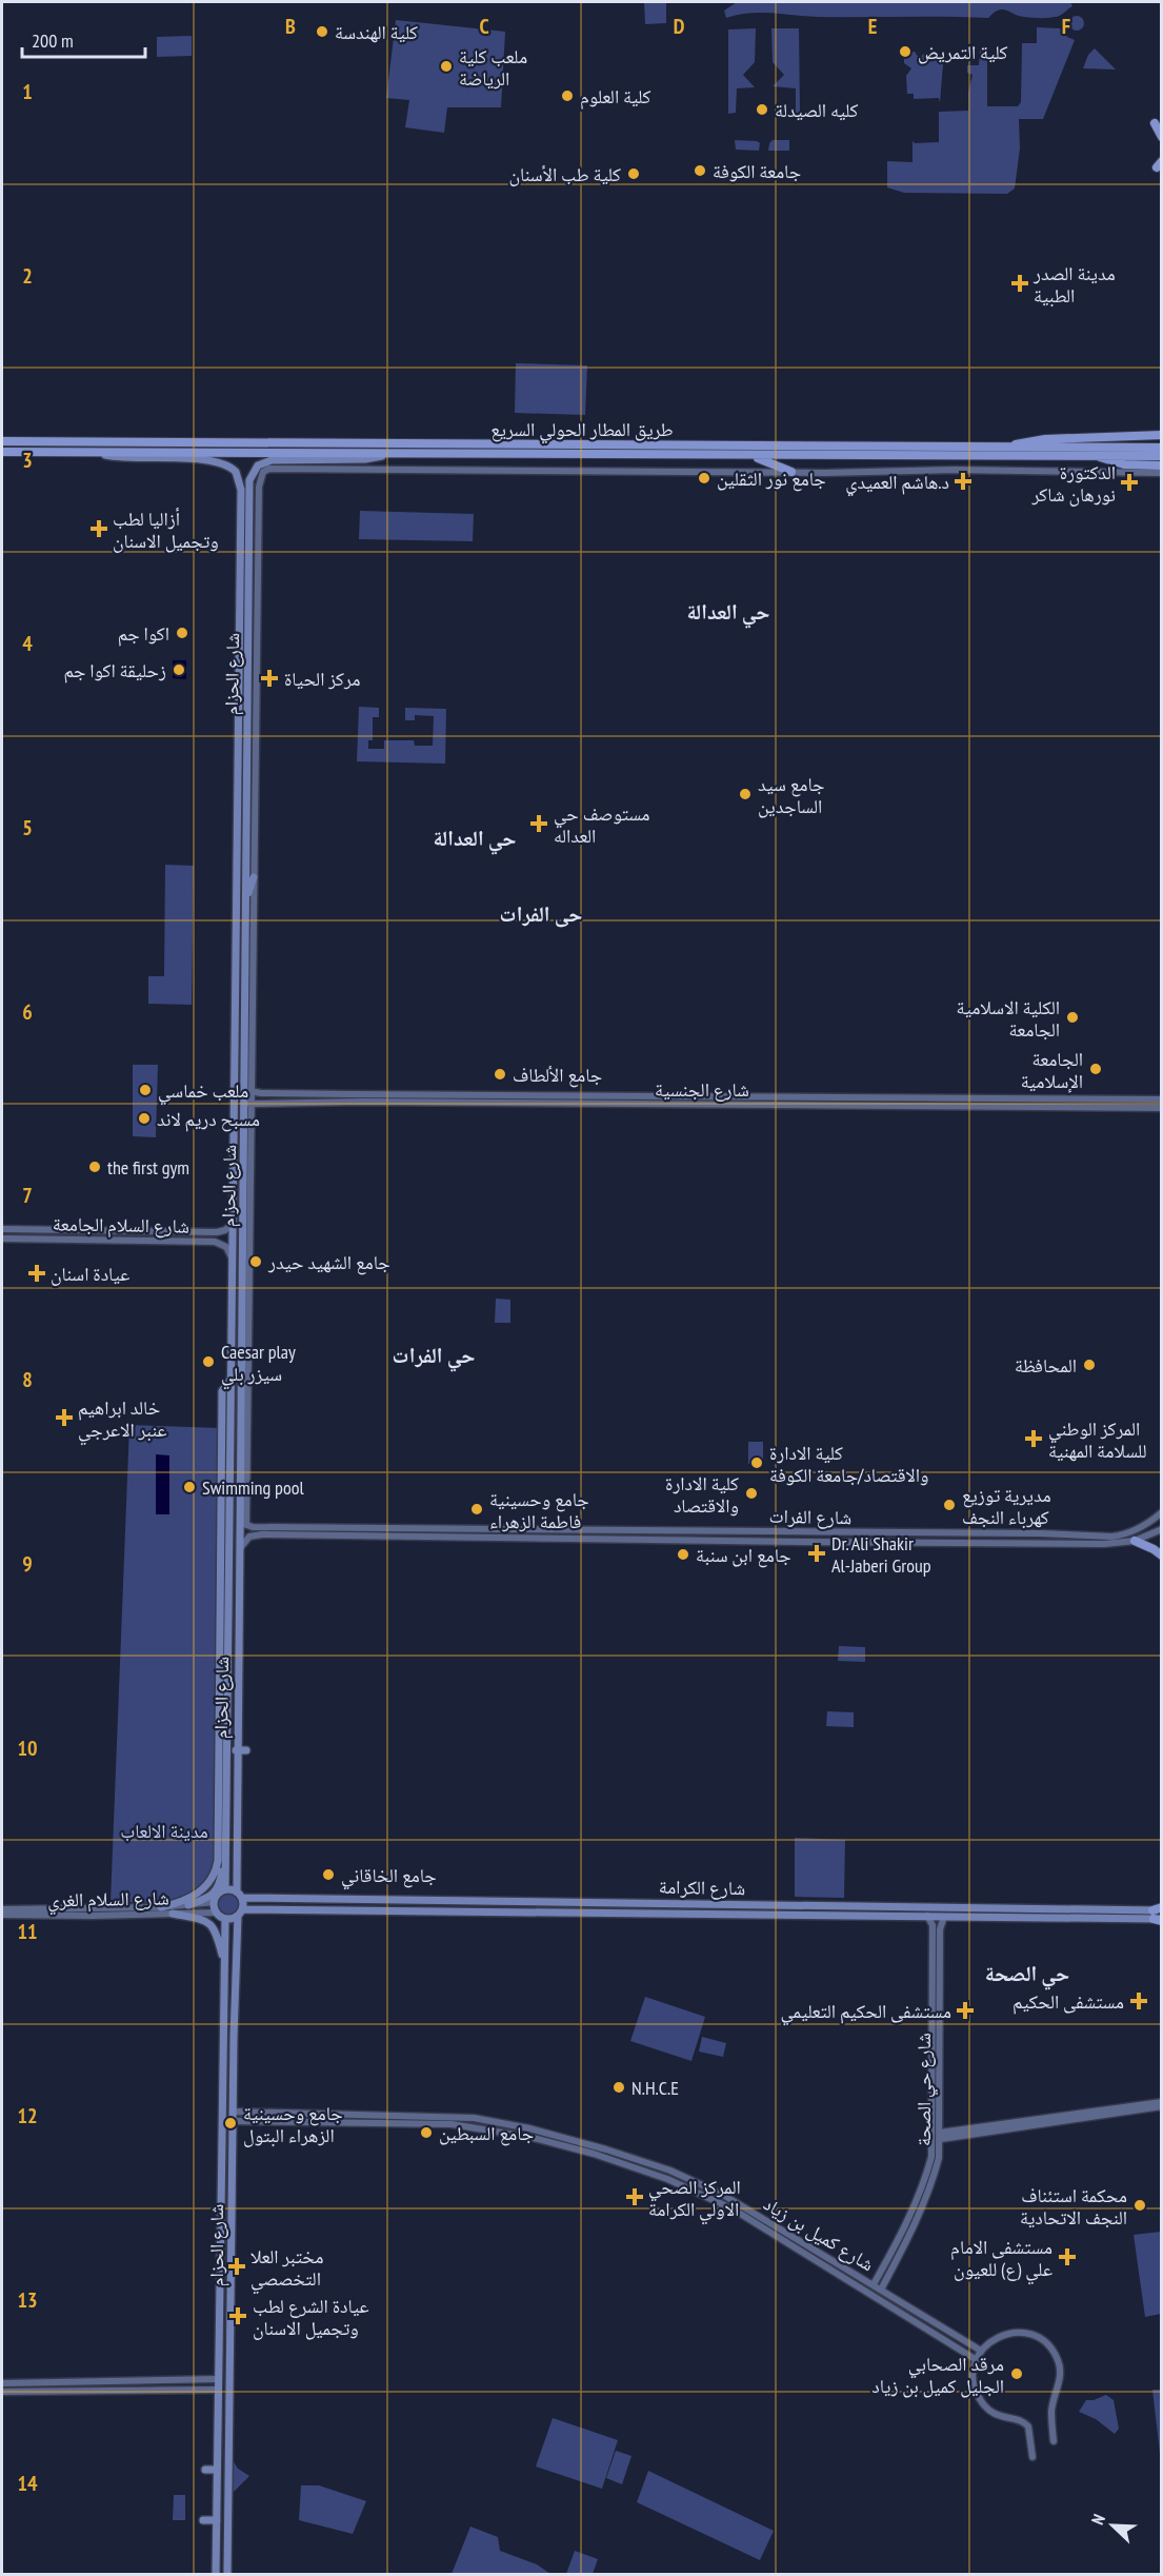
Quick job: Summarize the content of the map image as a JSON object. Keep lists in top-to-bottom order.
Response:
{
  "streets": {
    "highway": ["طريق المطار الحولي السريع"],
    "main road": [
      "شارع الحزام",
      "شارع الجنسية",
      "شارع السلام الجامعة",
      "شارع الفرات",
      "شارع الكرامة",
      "شارع السلام الغري",
      "شارع حي الصحة",
      "شارع كميل بن زياد"
    ]
  },
  "crossings": [
    ["طريق المطار الحولي السريع", "شارع الحزام"],
    ["شارع الحزام", "شارع الجنسية"],
    ["شارع الحزام", "شارع السلام الجامعة"],
    ["شارع الحزام", "شارع الكرامة"],
    ["شارع الحزام", "شارع السلام الغري"],
    ["شارع الكرامة", "شارع السلام الغري"],
    ["شارع الكرامة", "شارع حي الصحة"],
    ["شارع حي الصحة", "شارع كميل بن زياد"]
  ],
  "districts": [
    "حي العدالة",
    "حي العدالة",
    "حی الفرات",
    "حي الفرات",
    "حي الصحة"
  ],
  "parks": ["مدينة الالعاب"],
  "places": {
    "other": [
      "كلية الهندسة",
      "كلية التمريض",
      "ملعب كلية الرياضة",
      "كلية العلوم",
      "كليه الصيدلة",
      "جامعة الكوفة",
      "كلية طب الأسنان",
      "جامع نور الثقلين",
      "اكوا جم",
      "زحليقة اكوا جم",
      "جامع سيد الساجدين",
      "الكلية الاسلامية الجامعة",
      "الجامعة الإسلامية",
      "جامع الألطاف",
      "ملعب خماسي",
      "مسبح دريم لاند",
      "the first gym",
      "جامع الشهيد حيدر",
      "Caesar play سيزر بلي",
      "المحافظة",
      "كلية الادارة والاقتصاد/جامعة الكوفة",
      "Swimming pool",
      "كلية الادارة والاقتصاد",
      "مديرية توزيع كهرباء النجف",
      "جامع وحسينية فاطمة الزهراء",
      "جامع ابن سنبة",
      "جامع الخاقاني",
      "N.H.C.E",
      "جامع وحسينية الزهراء البتول",
      "جامع السبطين",
      "محكمة استئناف النجف الاتحادية",
      "مرقد الصحابي الجليل كميل بن زياد"
    ],
    "health": [
      "مدينة الصدر الطبية",
      "د.هاشم العميدي",
      "الدكتورة نورهان شاكر",
      "أزاليا لطب وتجميل الاسنان",
      "مركز الحياة",
      "مستوصف حي العداله",
      "عيادة اسنان",
      "خالد ابراهيم عنبر الاعرجي",
      "المركز الوطني للسلامة المهنية",
      "Dr. Ali Shakir Al-Jaberi Group",
      "مستشفى الحكيم",
      "مستشفى الحكيم التعليمي",
      "المركز الصحي الاولي الكرامة",
      "مستشفى الامام علي (ع) للعيون",
      "مختبر العلا التخصصي",
      "عيادة الشرع لطب وتجميل الاسنان"
    ]
  },
  "scale_bar": "200 m",
  "north": "top left",
  "grid": {
    "columns": [
      "B",
      "C",
      "D",
      "E",
      "F"
    ],
    "rows": [
      "1",
      "2",
      "3",
      "4",
      "5",
      "6",
      "7",
      "8",
      "9",
      "10",
      "11",
      "12",
      "13",
      "14"
    ]
  }
}
